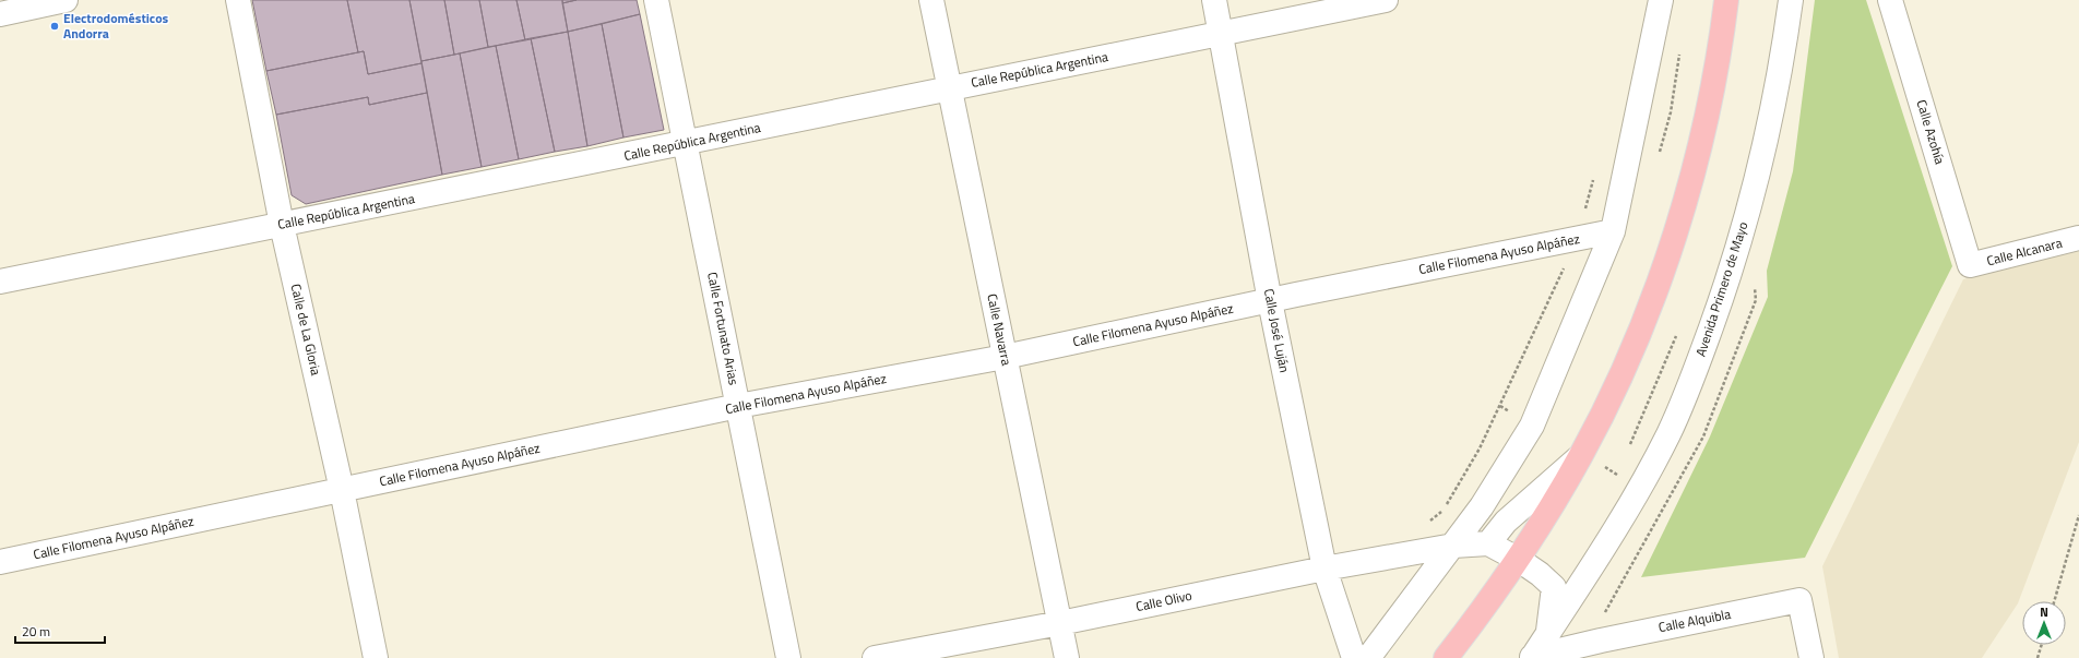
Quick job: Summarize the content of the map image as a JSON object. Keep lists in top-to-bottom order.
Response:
{
  "streets": {
    "street": [
      "Calle República Argentina",
      "Calle Azohía",
      "Calle Alcanara",
      "Calle Filomena Ayuso Alpáñez",
      "Avenida Primero de Mayo",
      "Calle Fortunato Arias",
      "Calle de La Gloria",
      "Calle Navarra",
      "Calle José Luján",
      "Calle Olivo",
      "Calle Alquibla"
    ]
  },
  "crossings": [
    ["Calle República Argentina", "Calle Fortunato Arias"],
    ["Calle República Argentina", "Calle de La Gloria"],
    ["Calle República Argentina", "Calle Navarra"],
    ["Calle República Argentina", "Calle José Luján"],
    ["Calle Azohía", "Calle Alcanara"],
    ["Calle Filomena Ayuso Alpáñez", "Calle Fortunato Arias"],
    ["Calle Filomena Ayuso Alpáñez", "Calle de La Gloria"],
    ["Calle Filomena Ayuso Alpáñez", "Calle Navarra"],
    ["Calle Filomena Ayuso Alpáñez", "Calle José Luján"],
    ["Avenida Primero de Mayo", "Calle Alquibla"],
    ["Calle Navarra", "Calle Olivo"],
    ["Calle José Luján", "Calle Olivo"]
  ],
  "places": ["Electrodomésticos Andorra"],
  "scale_bar": "20 m",
  "north": "top"
}
